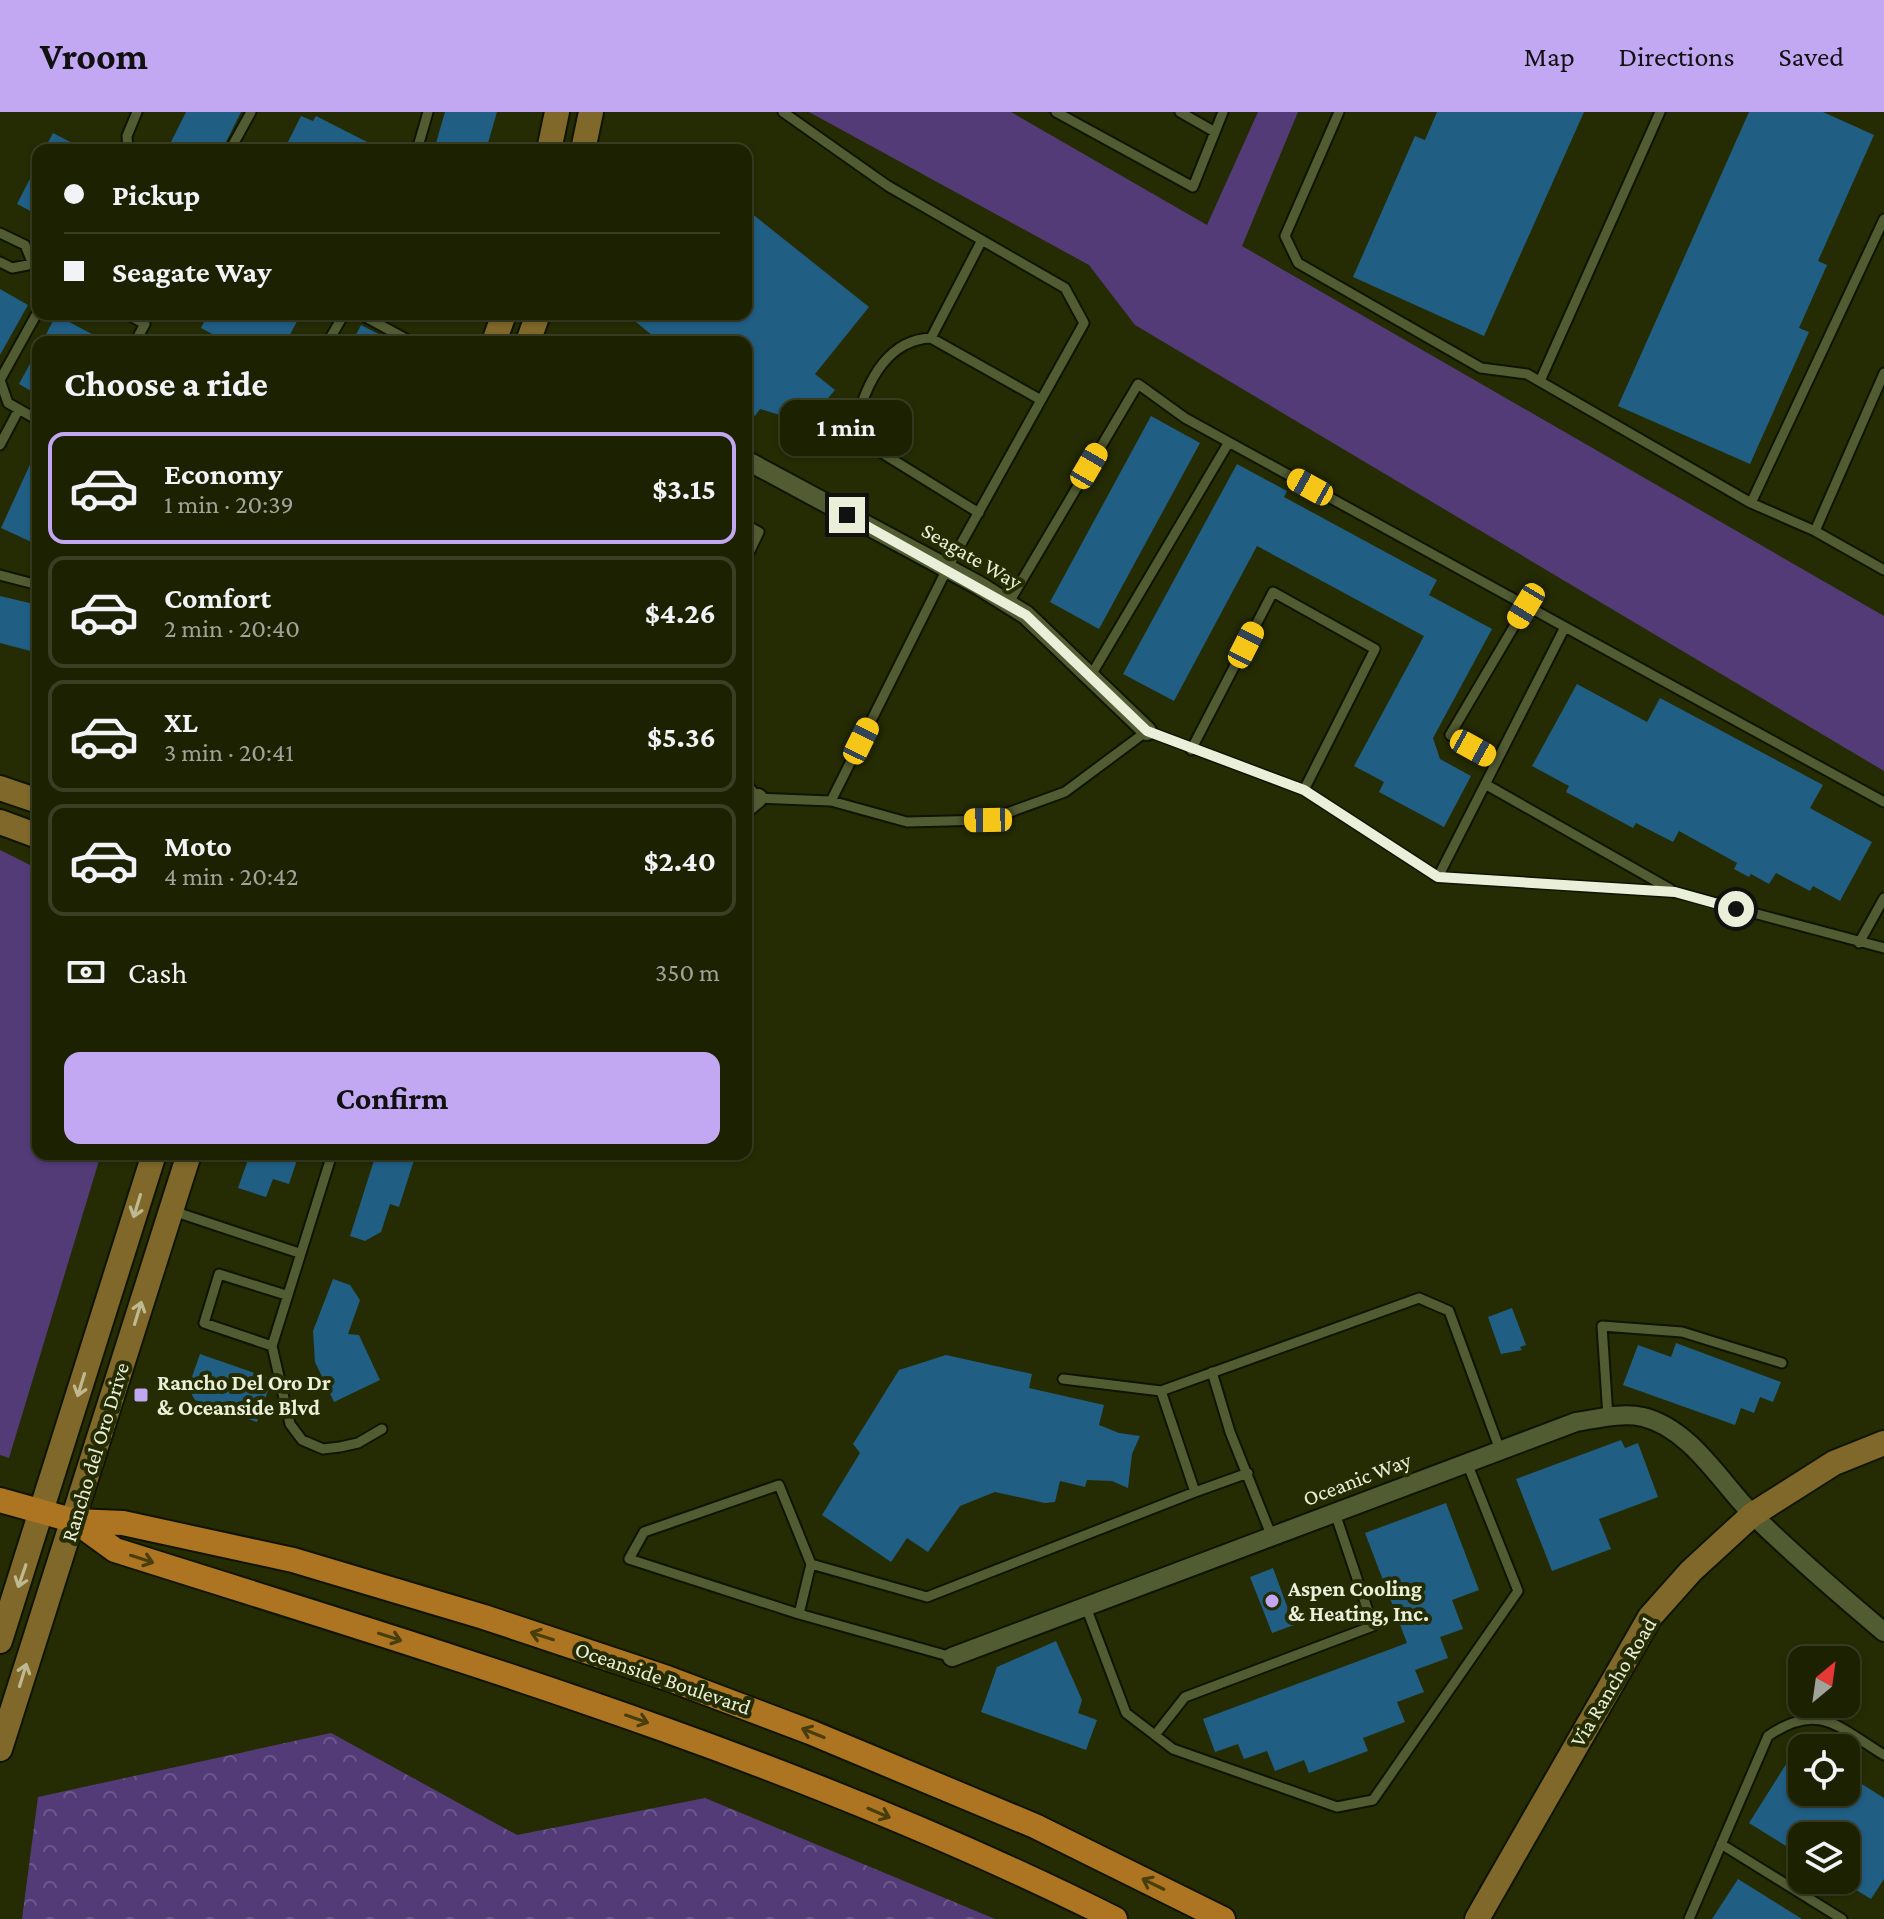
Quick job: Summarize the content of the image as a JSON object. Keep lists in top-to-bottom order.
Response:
{
  "streets": {
    "main road": ["Rancho del Oro Drive", "Oceanside Boulevard", "Via Rancho Road"],
    "street": ["Seagate Way", "Oceanic Way"]
  },
  "crossings": [
    ["Rancho del Oro Drive", "Oceanside Boulevard"],
    ["Oceanic Way", "Via Rancho Road"]
  ],
  "places": {
    "transit": ["Rancho Del Oro Dr & Oceanside Blvd"],
    "other": ["Aspen Cooling & Heating, Inc."]
  },
  "north": "top right",
  "page": {
    "header": "Vroom",
    "nav": ["Map", "Directions", "Saved"],
    "banner": ["Pickup", "Seagate Way"],
    "heading": "Choose a ride",
    "bubble": "1 min",
    "list": [
      {
        "name": "Economy",
        "note": "1 min · 20:39",
        "value": "$3.15"
      },
      {
        "name": "Comfort",
        "note": "2 min · 20:40",
        "value": "$4.26"
      },
      {
        "name": "XL",
        "note": "3 min · 20:41",
        "value": "$5.36"
      },
      {
        "name": "Moto",
        "note": "4 min · 20:42",
        "value": "$2.40"
      }
    ],
    "pay": ["Cash", "350 m"],
    "buttons": "Confirm"
  }
}
